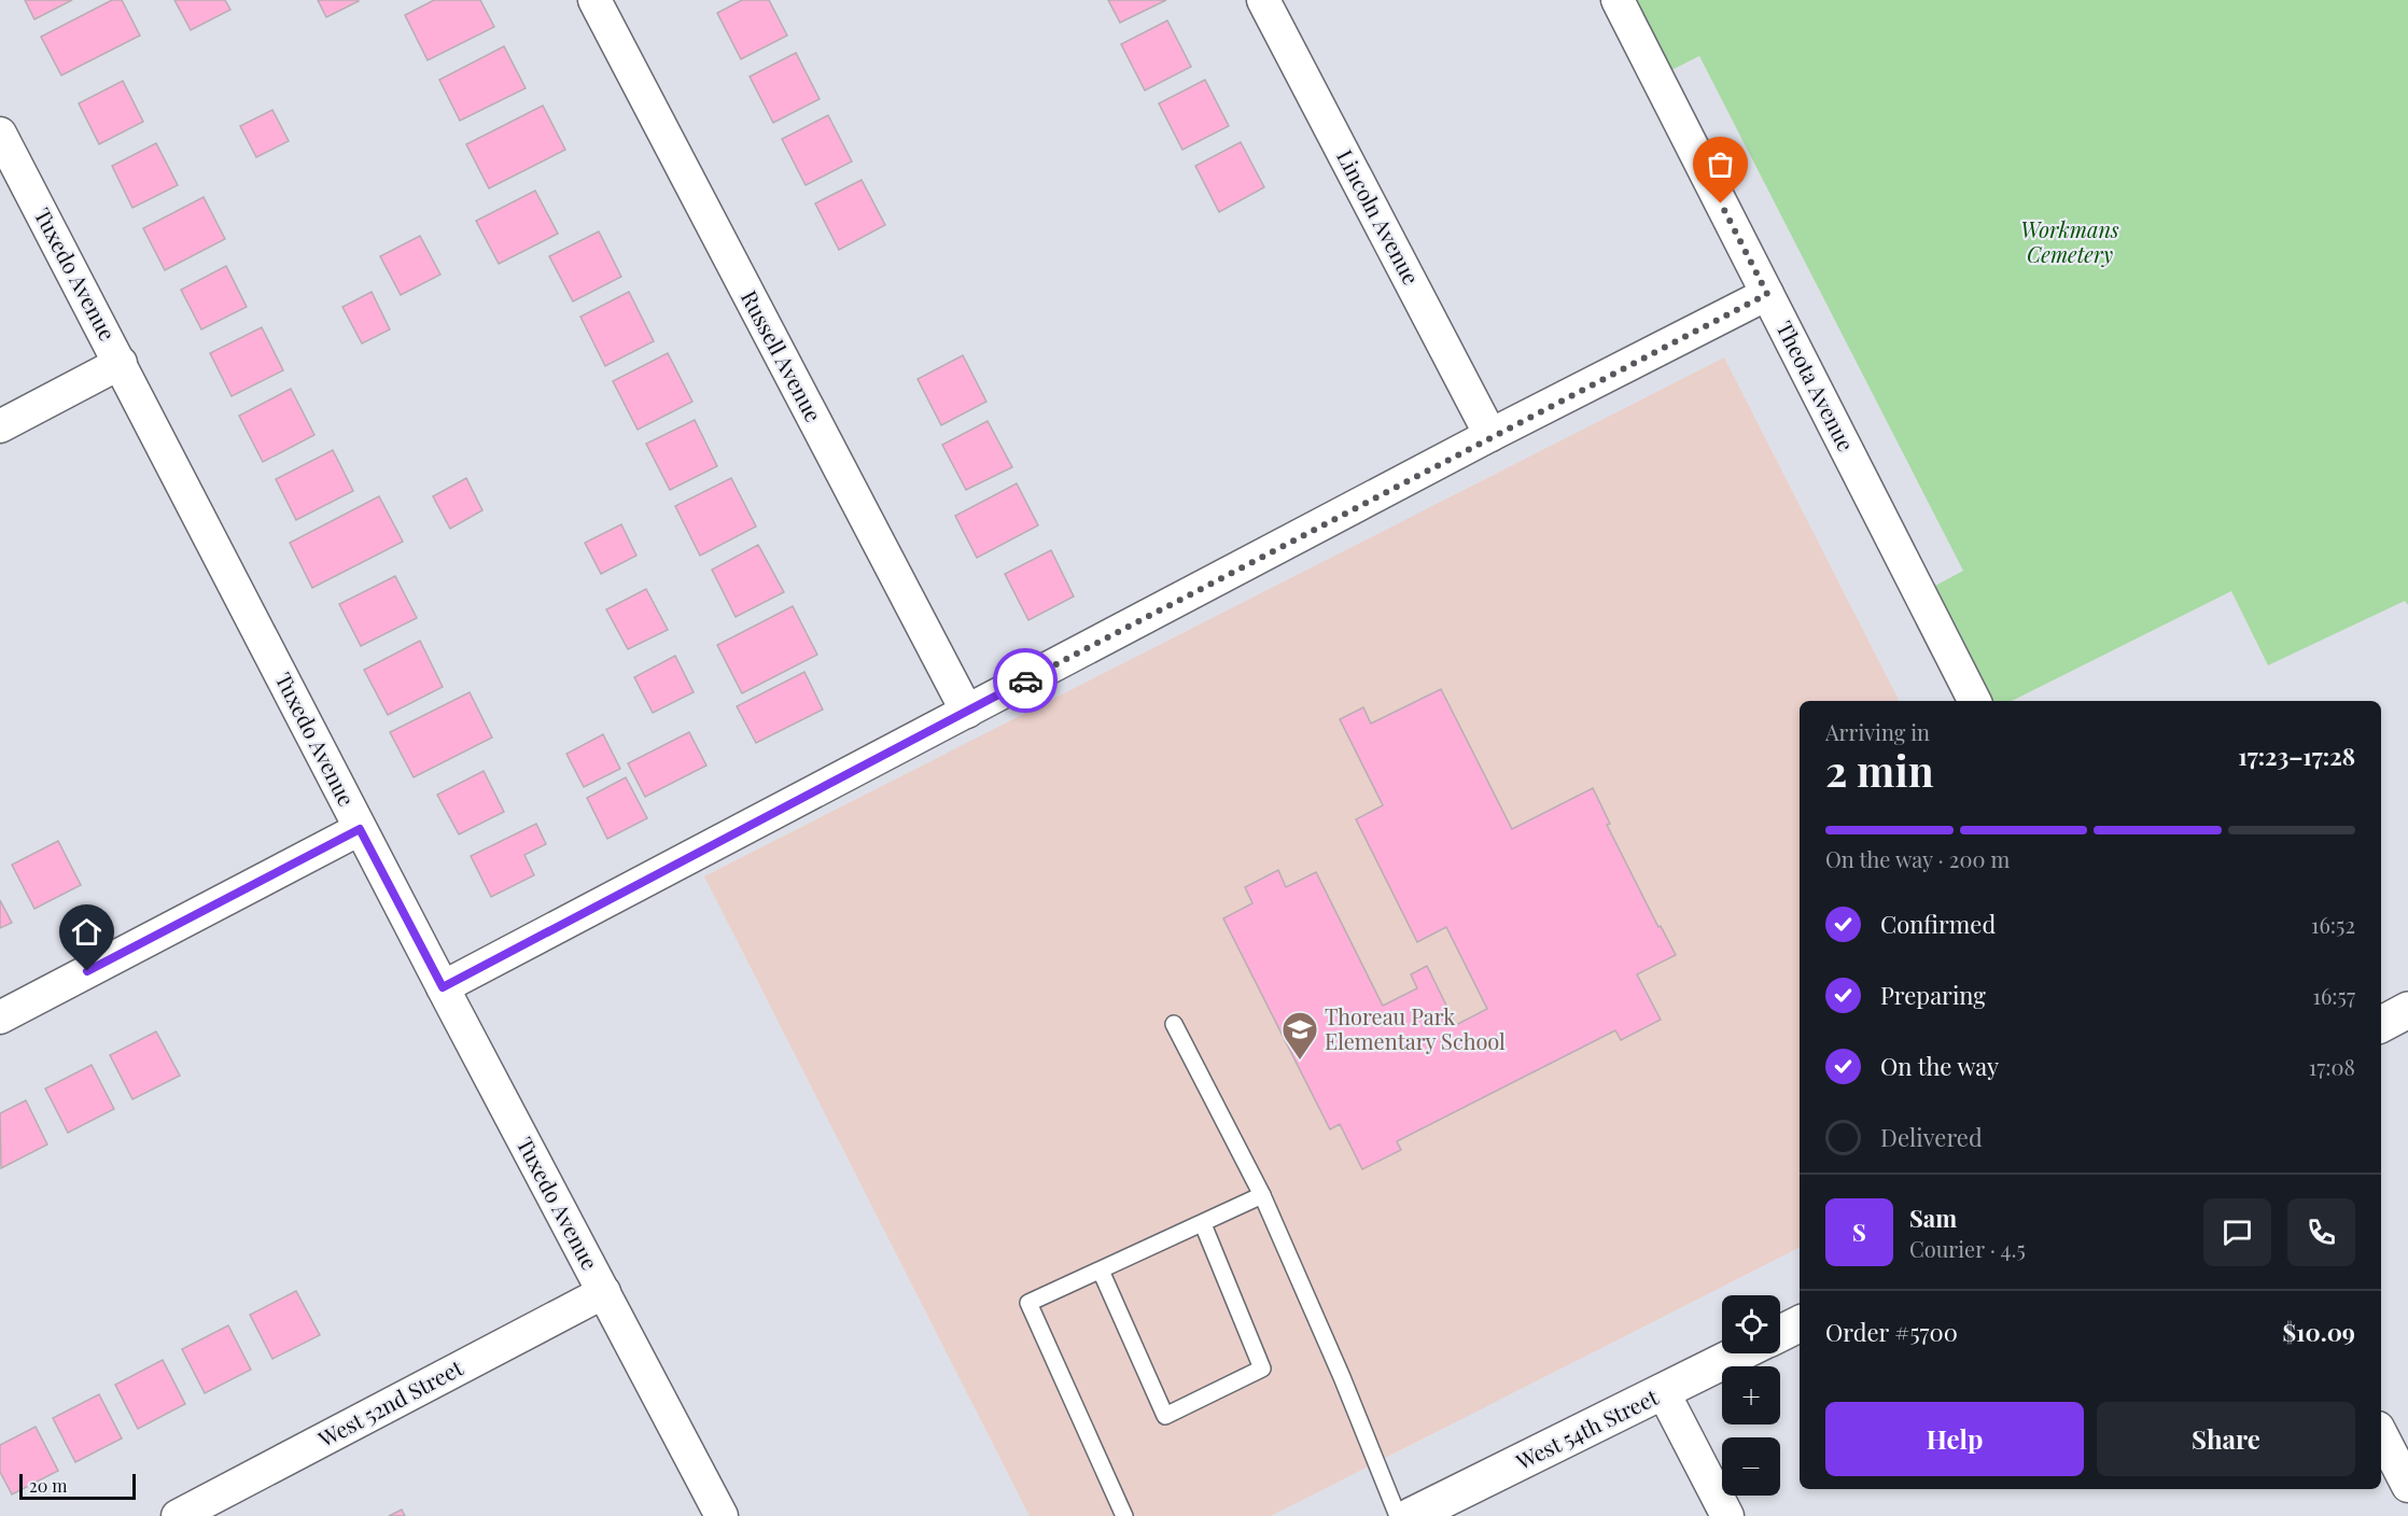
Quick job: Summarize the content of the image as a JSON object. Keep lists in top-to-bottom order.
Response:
{
  "streets": {
    "street": [
      "Lincoln Avenue",
      "Tuxedo Avenue",
      "Russell Avenue",
      "Theota Avenue",
      "West 52nd Street",
      "West 54th Street"
    ]
  },
  "crossings": [
    ["Tuxedo Avenue", "West 52nd Street"]
  ],
  "parks": ["Workmans Cemetery"],
  "places": {
    "school or university": ["Thoreau Park Elementary School"]
  },
  "scale_bar": "20 m",
  "page": {
    "heading": ["2 min", "Arriving in", "17:23–17:28"],
    "panel": [
      "Sam",
      "Courier · 4.5",
      "Order #5700",
      "$10.09"
    ],
    "bar": "On the way · 200 m",
    "list": [
      ["Confirmed", "16:52"],
      ["Preparing", "16:57"],
      ["On the way", "17:08"],
      "Delivered"
    ],
    "round": "S",
    "map_buttons": ["+", "−"],
    "buttons": ["Help", "Share"],
    "scale": "20 m"
  }
}
